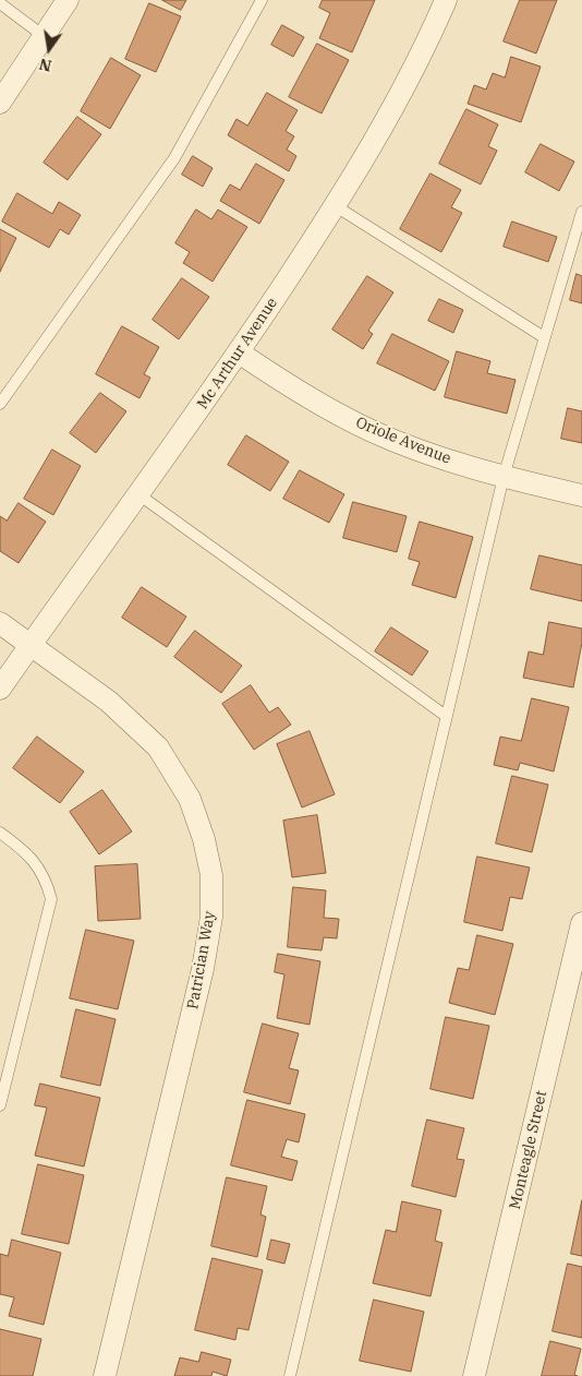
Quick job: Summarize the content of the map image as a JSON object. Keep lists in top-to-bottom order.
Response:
{
  "streets": {
    "street": [
      "Mc Arthur Avenue",
      "Oriole Avenue",
      "Patrician Way",
      "Monteagle Street"
    ]
  },
  "crossings": [
    ["Mc Arthur Avenue", "Oriole Avenue"],
    ["Mc Arthur Avenue", "Patrician Way"]
  ],
  "north": "bottom"
}
